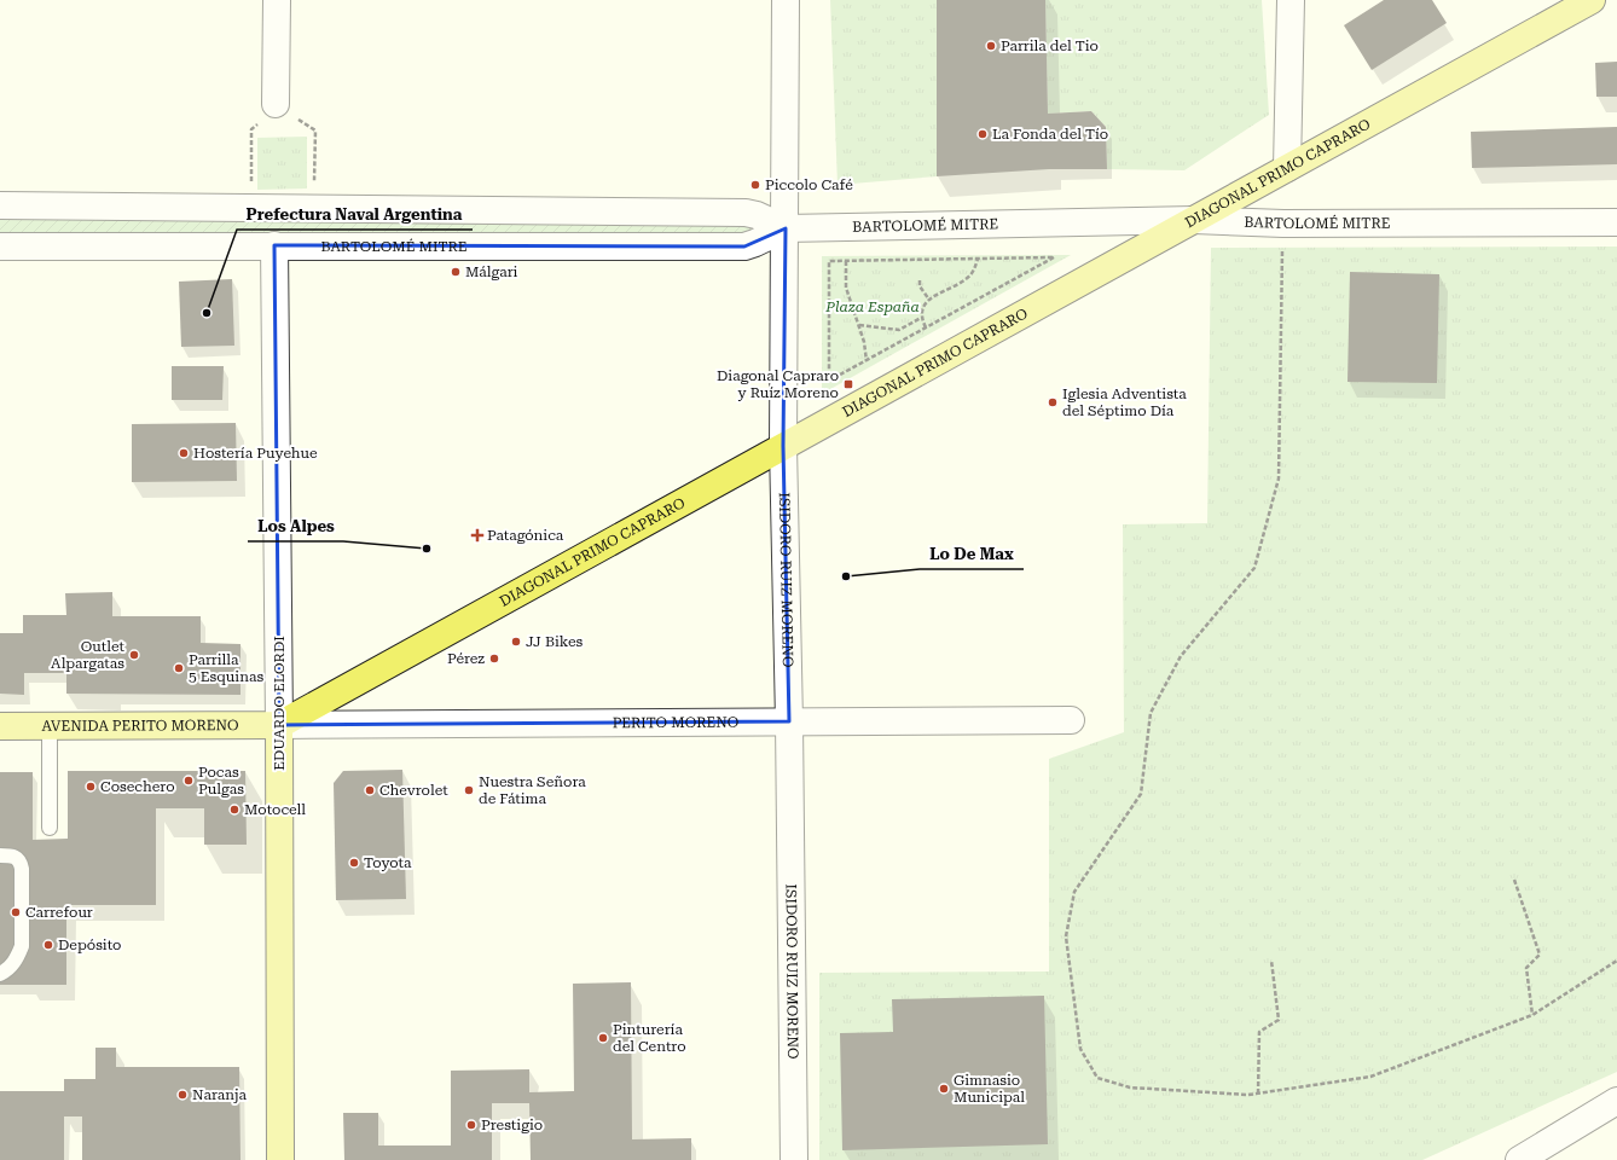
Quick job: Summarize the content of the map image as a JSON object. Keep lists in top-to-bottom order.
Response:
{
  "streets": {
    "main road": ["DIAGONAL PRIMO CAPRARO", "EDUARDO ELORDI", "AVENIDA PERITO MORENO"],
    "street": ["BARTOLOMÉ MITRE", "ISIDORO RUIZ MORENO", "PERITO MORENO"]
  },
  "crossings": [
    ["DIAGONAL PRIMO CAPRARO", "BARTOLOMÉ MITRE"],
    ["DIAGONAL PRIMO CAPRARO", "ISIDORO RUIZ MORENO"],
    ["DIAGONAL PRIMO CAPRARO", "EDUARDO ELORDI"],
    ["DIAGONAL PRIMO CAPRARO", "PERITO MORENO"],
    ["DIAGONAL PRIMO CAPRARO", "AVENIDA PERITO MORENO"],
    ["BARTOLOMÉ MITRE", "ISIDORO RUIZ MORENO"],
    ["BARTOLOMÉ MITRE", "EDUARDO ELORDI"],
    ["ISIDORO RUIZ MORENO", "PERITO MORENO"],
    ["EDUARDO ELORDI", "PERITO MORENO"],
    ["EDUARDO ELORDI", "AVENIDA PERITO MORENO"],
    ["PERITO MORENO", "AVENIDA PERITO MORENO"]
  ],
  "parks": ["Plaza España"],
  "places": {
    "other": [
      "Parrila del Tio",
      "La Fonda del Tío",
      "Piccolo Café",
      "Málgari",
      "Prefectura Naval Argentina",
      "Iglesia Adventista del Séptimo Día",
      "Hostería Puyehue",
      "Los Alpes",
      "Lo De Max",
      "JJ Bikes",
      "Outlet Alpargatas",
      "Pérez",
      "Parrilla 5 Esquinas",
      "Pocas Pulgas",
      "Cosechero",
      "Chevrolet",
      "Nuestra Señora de Fátima",
      "Motocell",
      "Toyota",
      "Carrefour",
      "Depósito",
      "Pinturería del Centro",
      "Gimnasio Municipal",
      "Naranja",
      "Prestigio"
    ],
    "transit": ["Diagonal Capraro y Ruíz Moreno"],
    "health": ["Patagónica"]
  }
}
